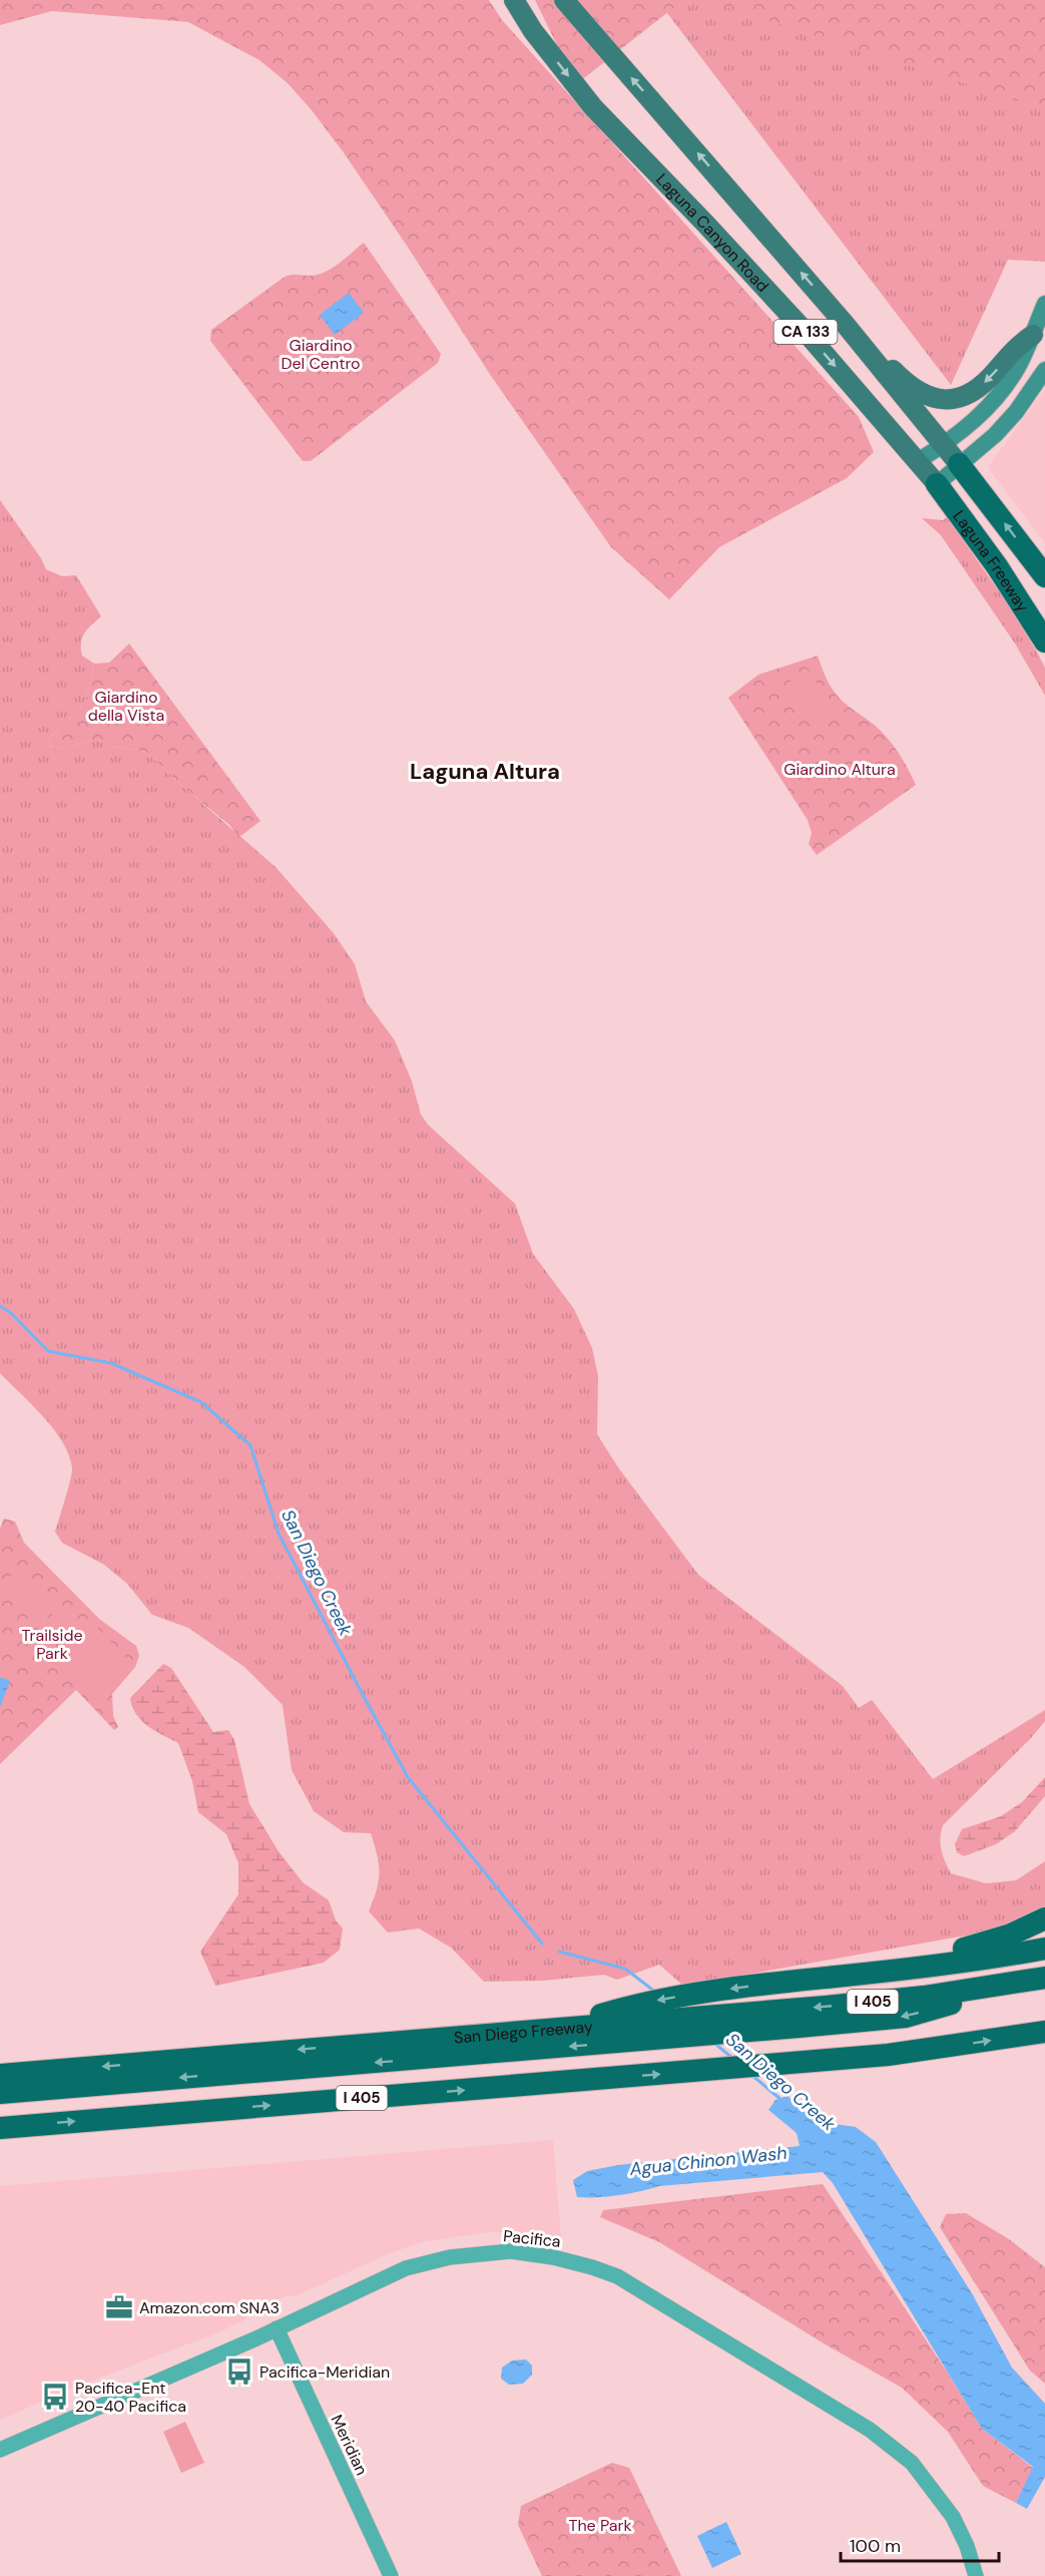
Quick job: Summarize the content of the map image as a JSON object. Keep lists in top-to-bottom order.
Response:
{
  "streets": {
    "highway": [
      "CA 133",
      "Laguna Freeway",
      "I 405",
      "San Diego Freeway"
    ],
    "main road": ["Laguna Canyon Road"],
    "street": ["Pacifica", "Meridian"]
  },
  "crossings": [
    ["Laguna Canyon Road", "Laguna Freeway"],
    ["CA 133", "Laguna Freeway"],
    ["Pacifica", "Meridian"]
  ],
  "districts": ["Laguna Altura"],
  "water": ["San Diego Creek", "Agua Chinon Wash"],
  "parks": [
    "Giardino Del Centro",
    "Giardino della Vista",
    "Giardino Altura",
    "Trailside Park",
    "The Park"
  ],
  "places": {
    "office": ["Amazon.com SNA3"],
    "bus stop": ["Pacifica-Meridian", "Pacifica-Ent 20-40 Pacifica"]
  },
  "scale_bar": "100 m"
}
